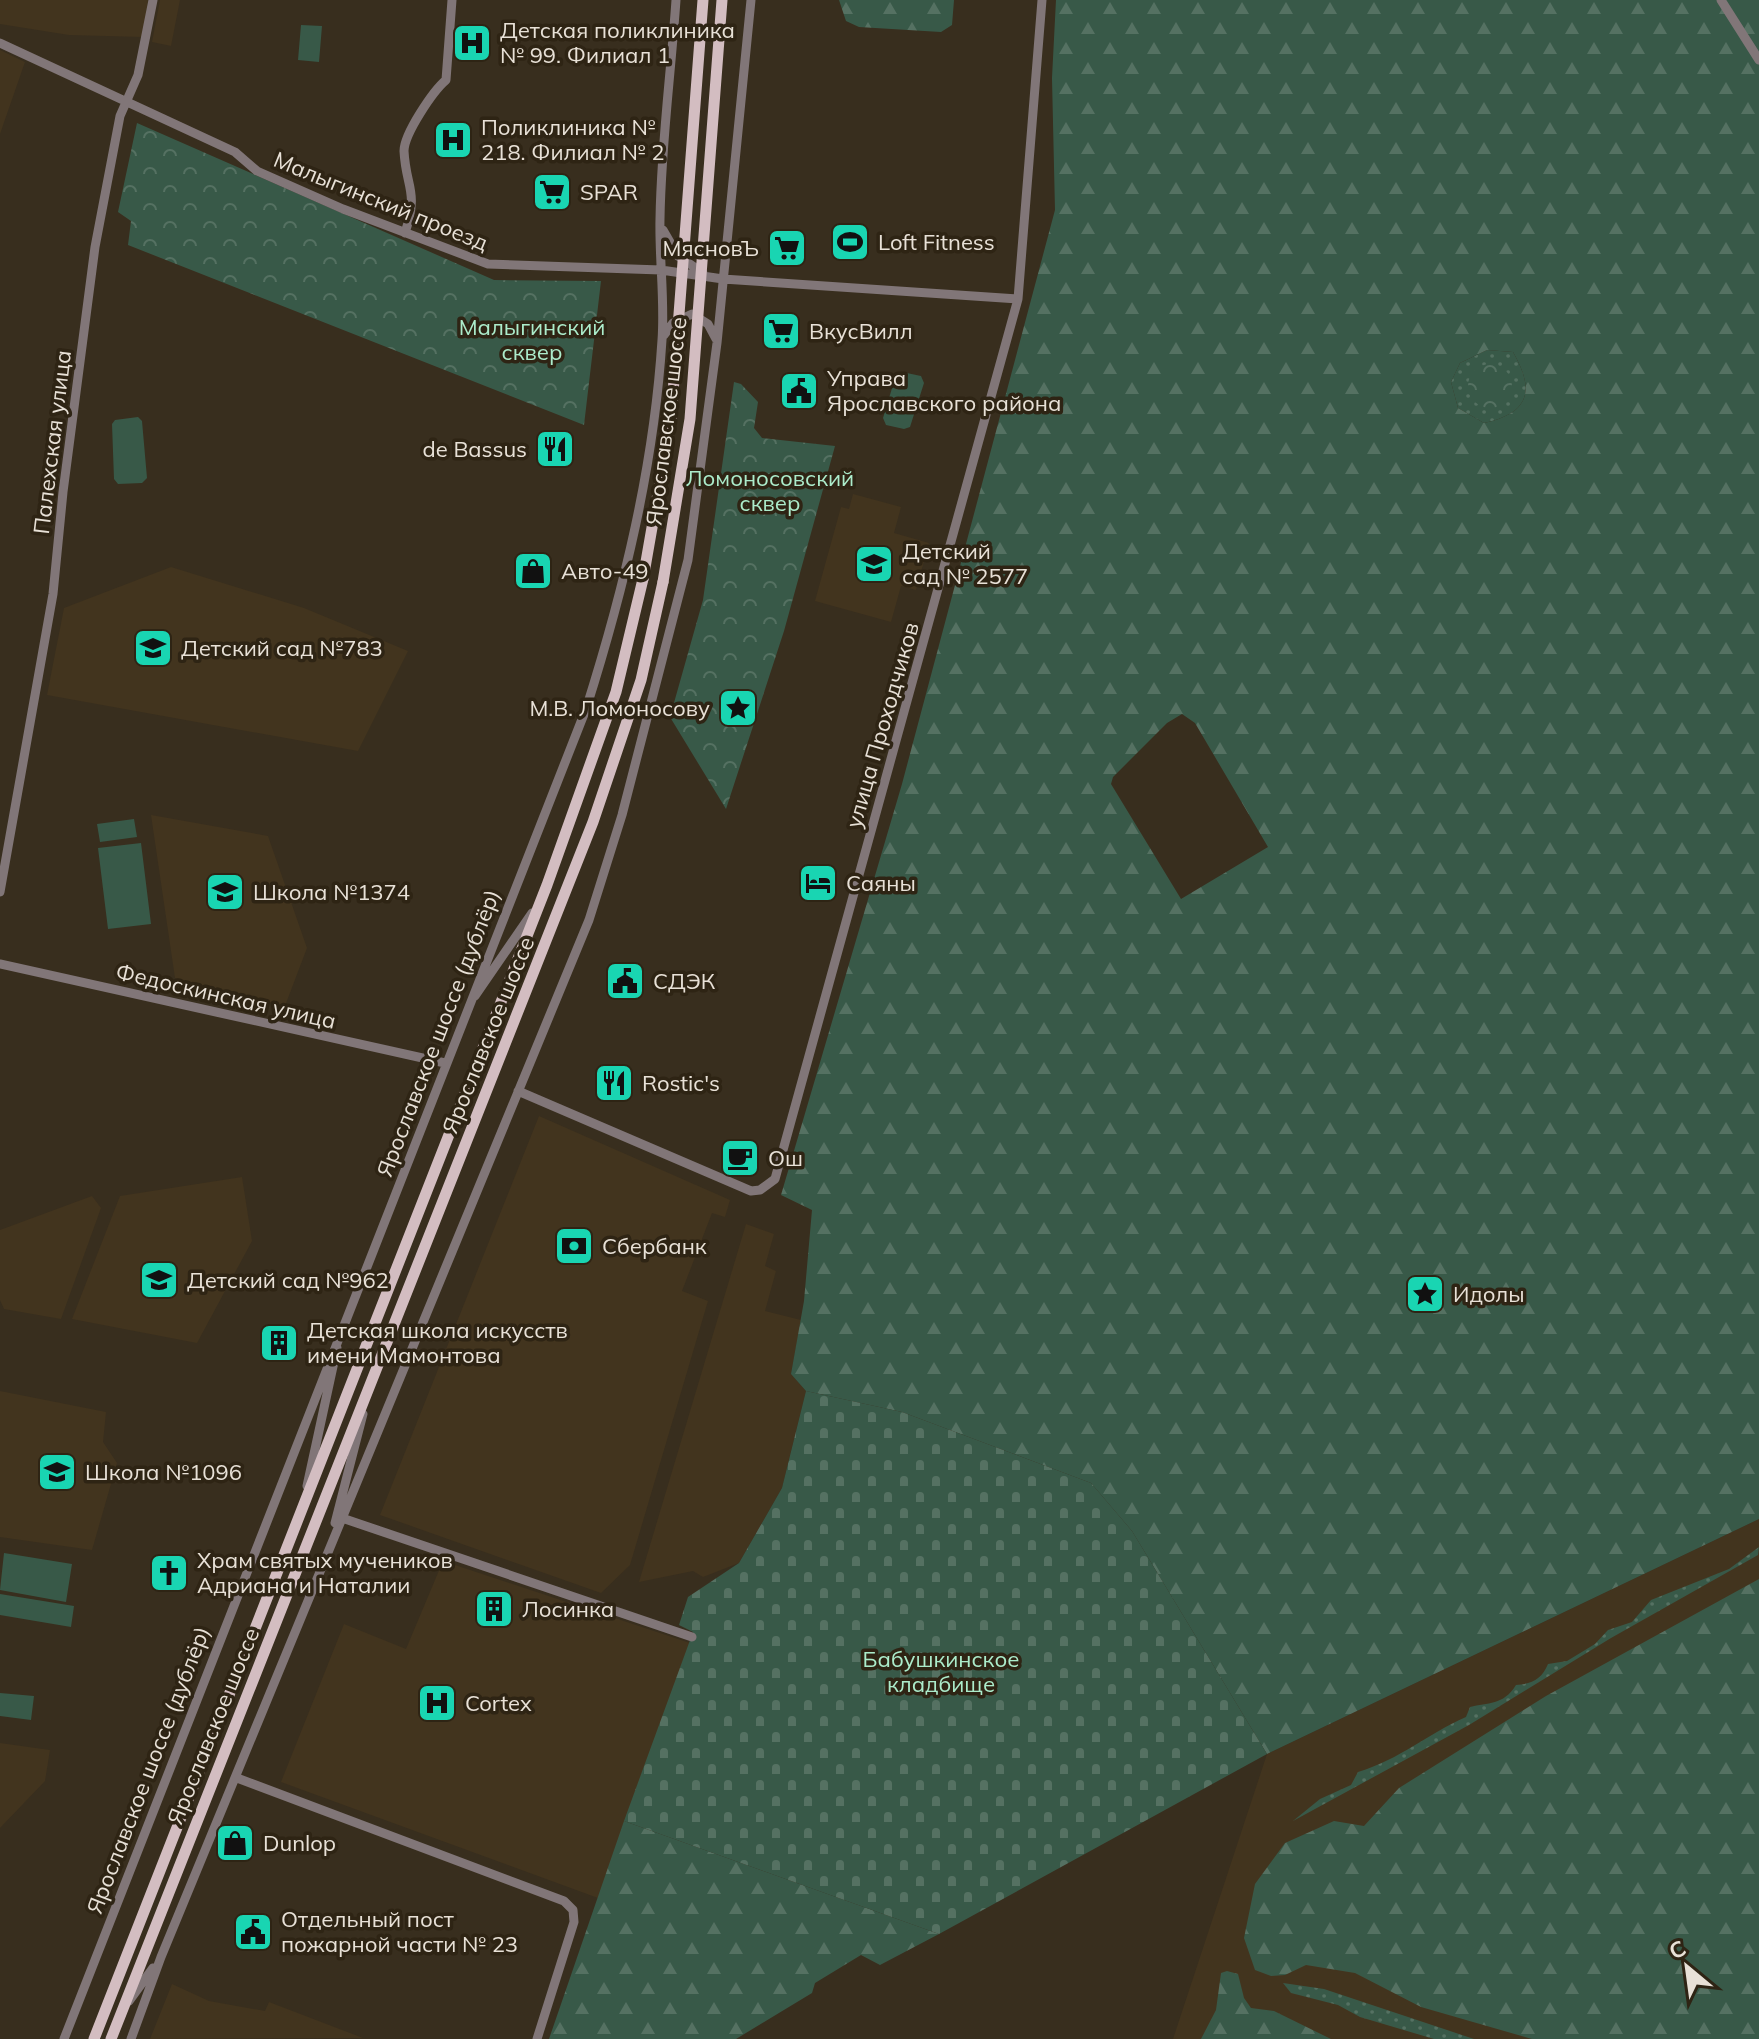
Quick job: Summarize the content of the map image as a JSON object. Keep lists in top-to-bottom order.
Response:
{
  "streets": {
    "main road": ["Ярославское шоссе"],
    "street": [
      "Малыгинский проезд",
      "Палехская улица",
      "улица Проходчиков",
      "Федоскинская улица",
      "Ярославское шоссе (дублёр)"
    ]
  },
  "crossings": [
    ["Малыгинский проезд", "Палехская улица"],
    ["Малыгинский проезд", "улица Проходчиков"],
    ["Малыгинский проезд", "Ярославское шоссе (дублёр)"],
    ["Федоскинская улица", "Ярославское шоссе (дублёр)"]
  ],
  "parks": ["Малыгинский сквер", "Ломоносовский сквер", "Бабушкинское кладбище"],
  "places": {
    "hospital": ["Детская поликлиника № 99. Филиал 1", "Поликлиника № 218. Филиал № 2", "Cortex"],
    "supermarket": ["SPAR", "МясновЪ", "ВкусВилл"],
    "sports": ["Loft Fitness"],
    "public building": ["Управа Ярославского района", "СДЭК", "Отдельный пост пожарной части № 23"],
    "restaurant": ["de Bassus", "Rostic's"],
    "school or university": [
      "Детский сад № 2577",
      "Детский сад №783",
      "Школа №1374",
      "Детский сад №962",
      "Школа №1096"
    ],
    "shop": ["Авто-49", "Dunlop"],
    "place": ["М.В. Ломоносову", "Идолы"],
    "hotel": ["Саяны"],
    "cafe": ["Ош"],
    "bank": ["Сбербанк"],
    "building": ["Детская школа искусств имени Мамонтова", "Лосинка"],
    "church": ["Храм святых мучеников Адриана и Наталии"]
  },
  "north": "top left"
}
